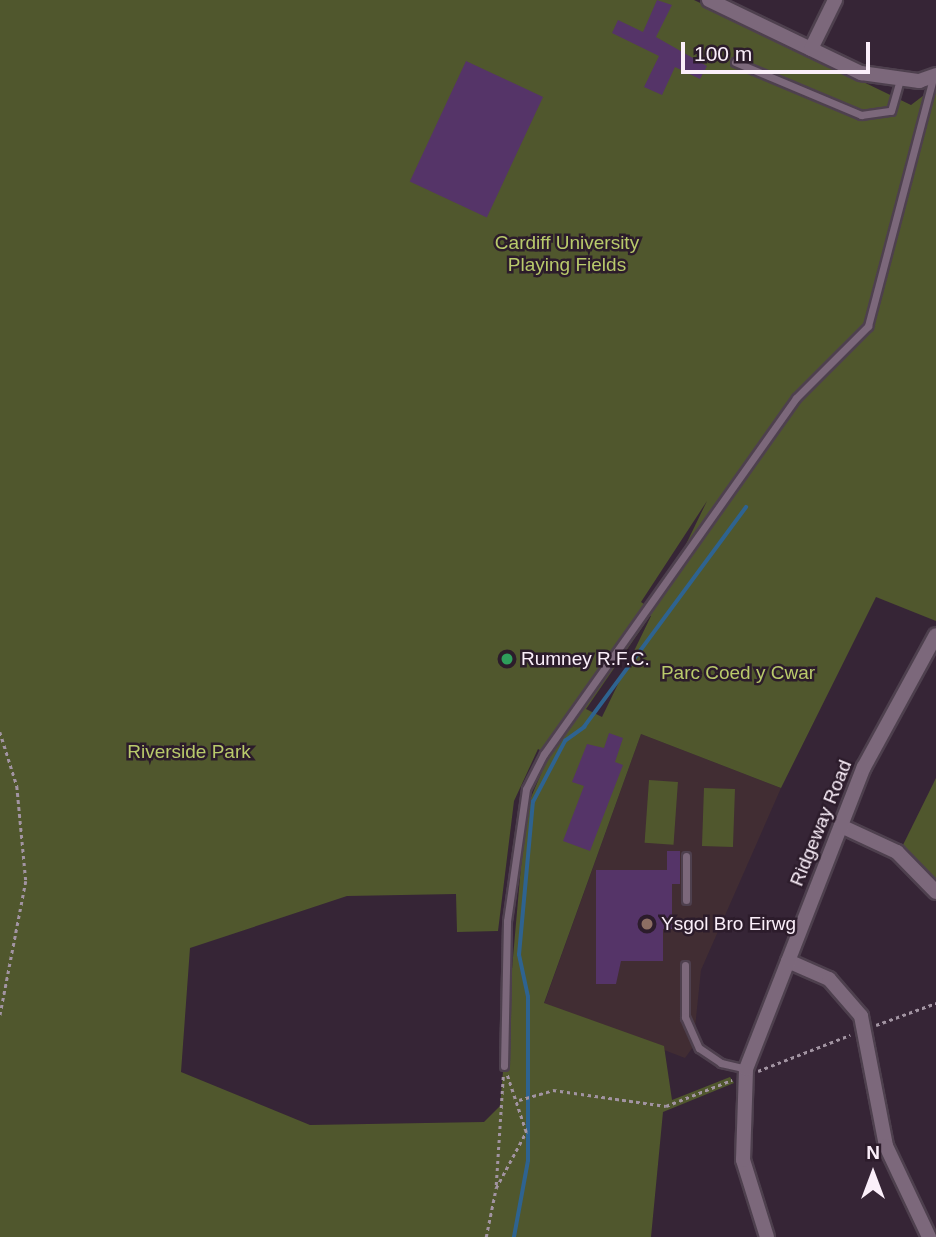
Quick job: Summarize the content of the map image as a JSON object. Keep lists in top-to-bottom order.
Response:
{
  "streets": {
    "street": ["Ridgeway Road"]
  },
  "parks": ["Cardiff University Playing Fields", "Parc Coed y Cwar", "Riverside Park"],
  "places": ["Rumney R.F.C.", "Ysgol Bro Eirwg"],
  "scale_bar": "100 m",
  "north": "top"
}
